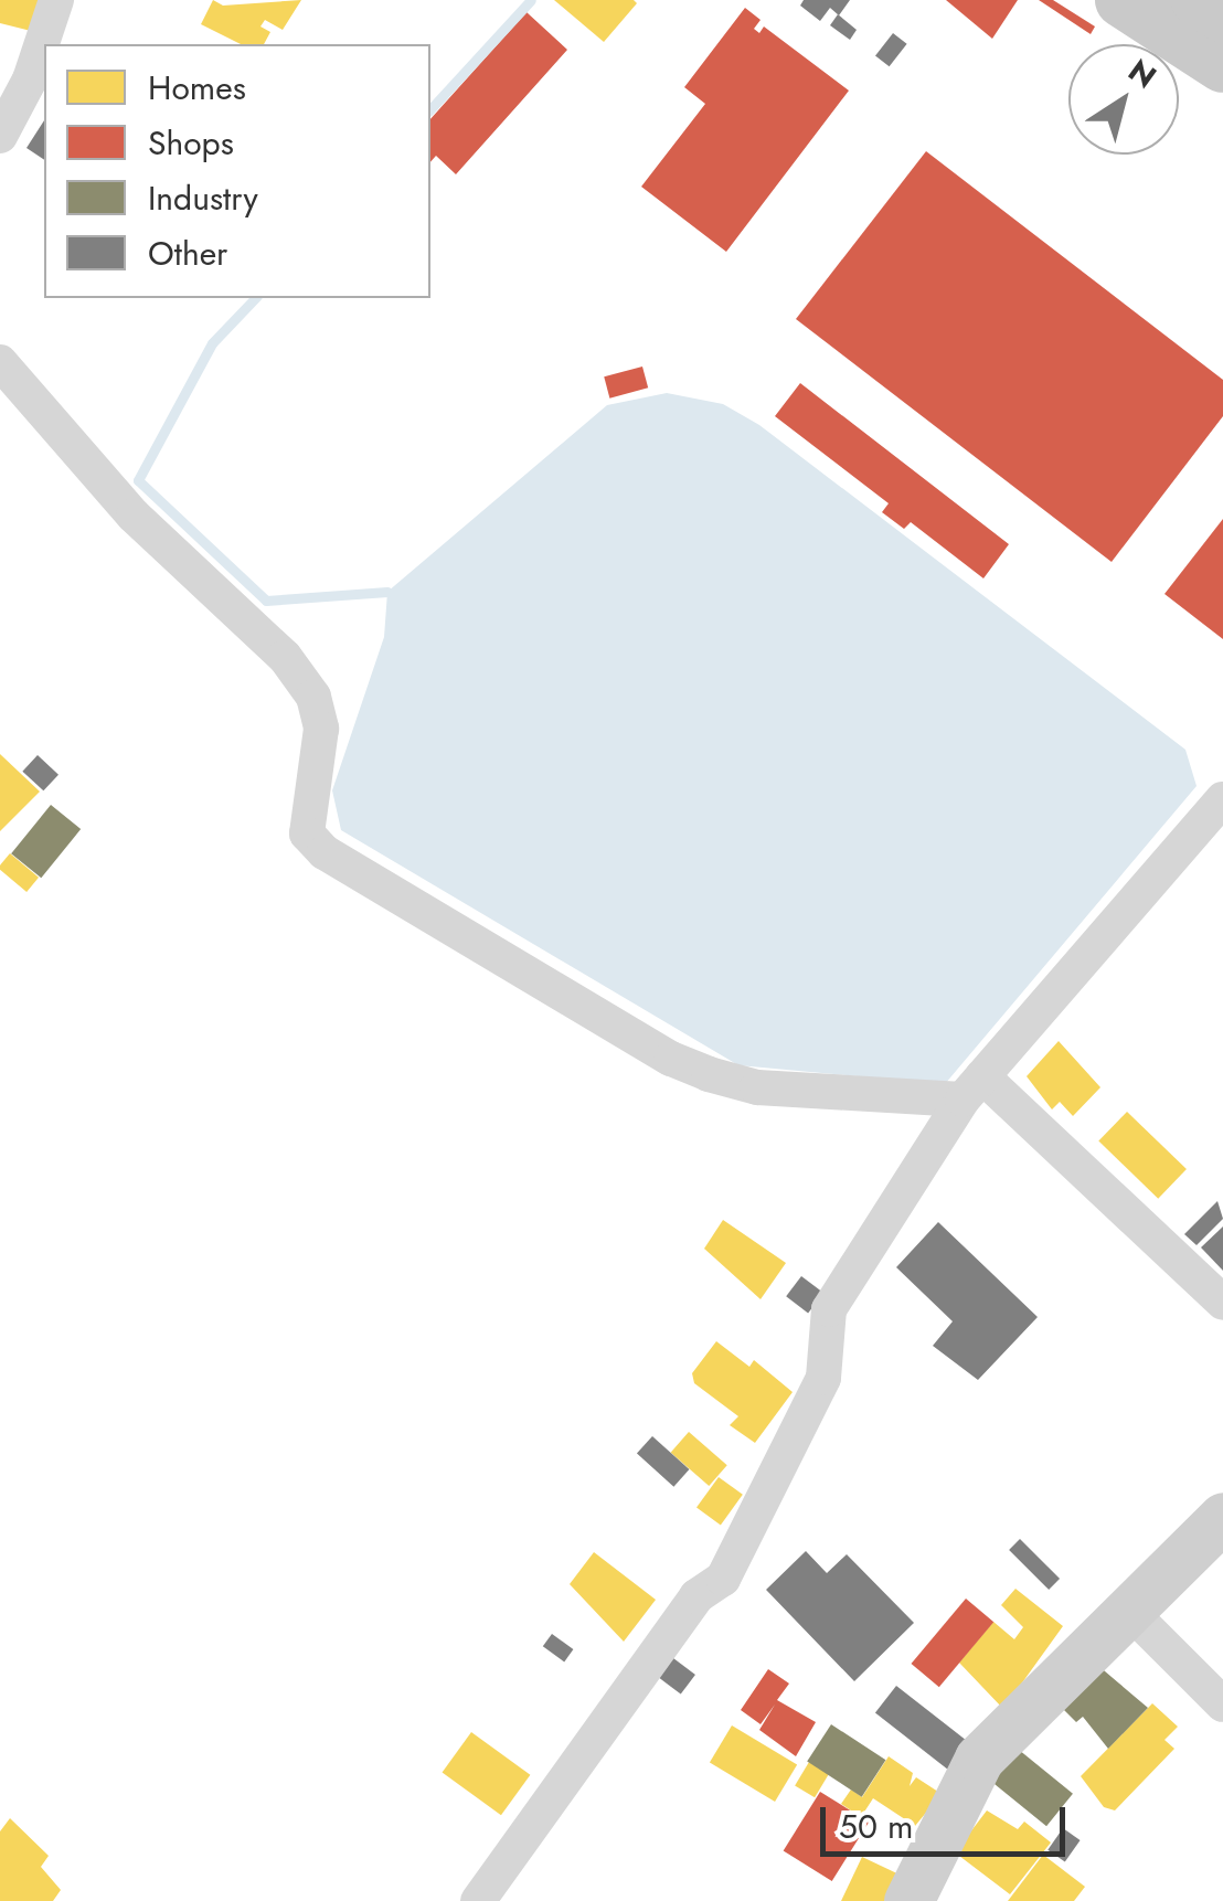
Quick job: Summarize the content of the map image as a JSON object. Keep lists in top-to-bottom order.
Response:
{
  "legend": [
    "Homes",
    "Shops",
    "Industry",
    "Other"
  ],
  "scale_bar": "50 m",
  "north": "top right"
}
